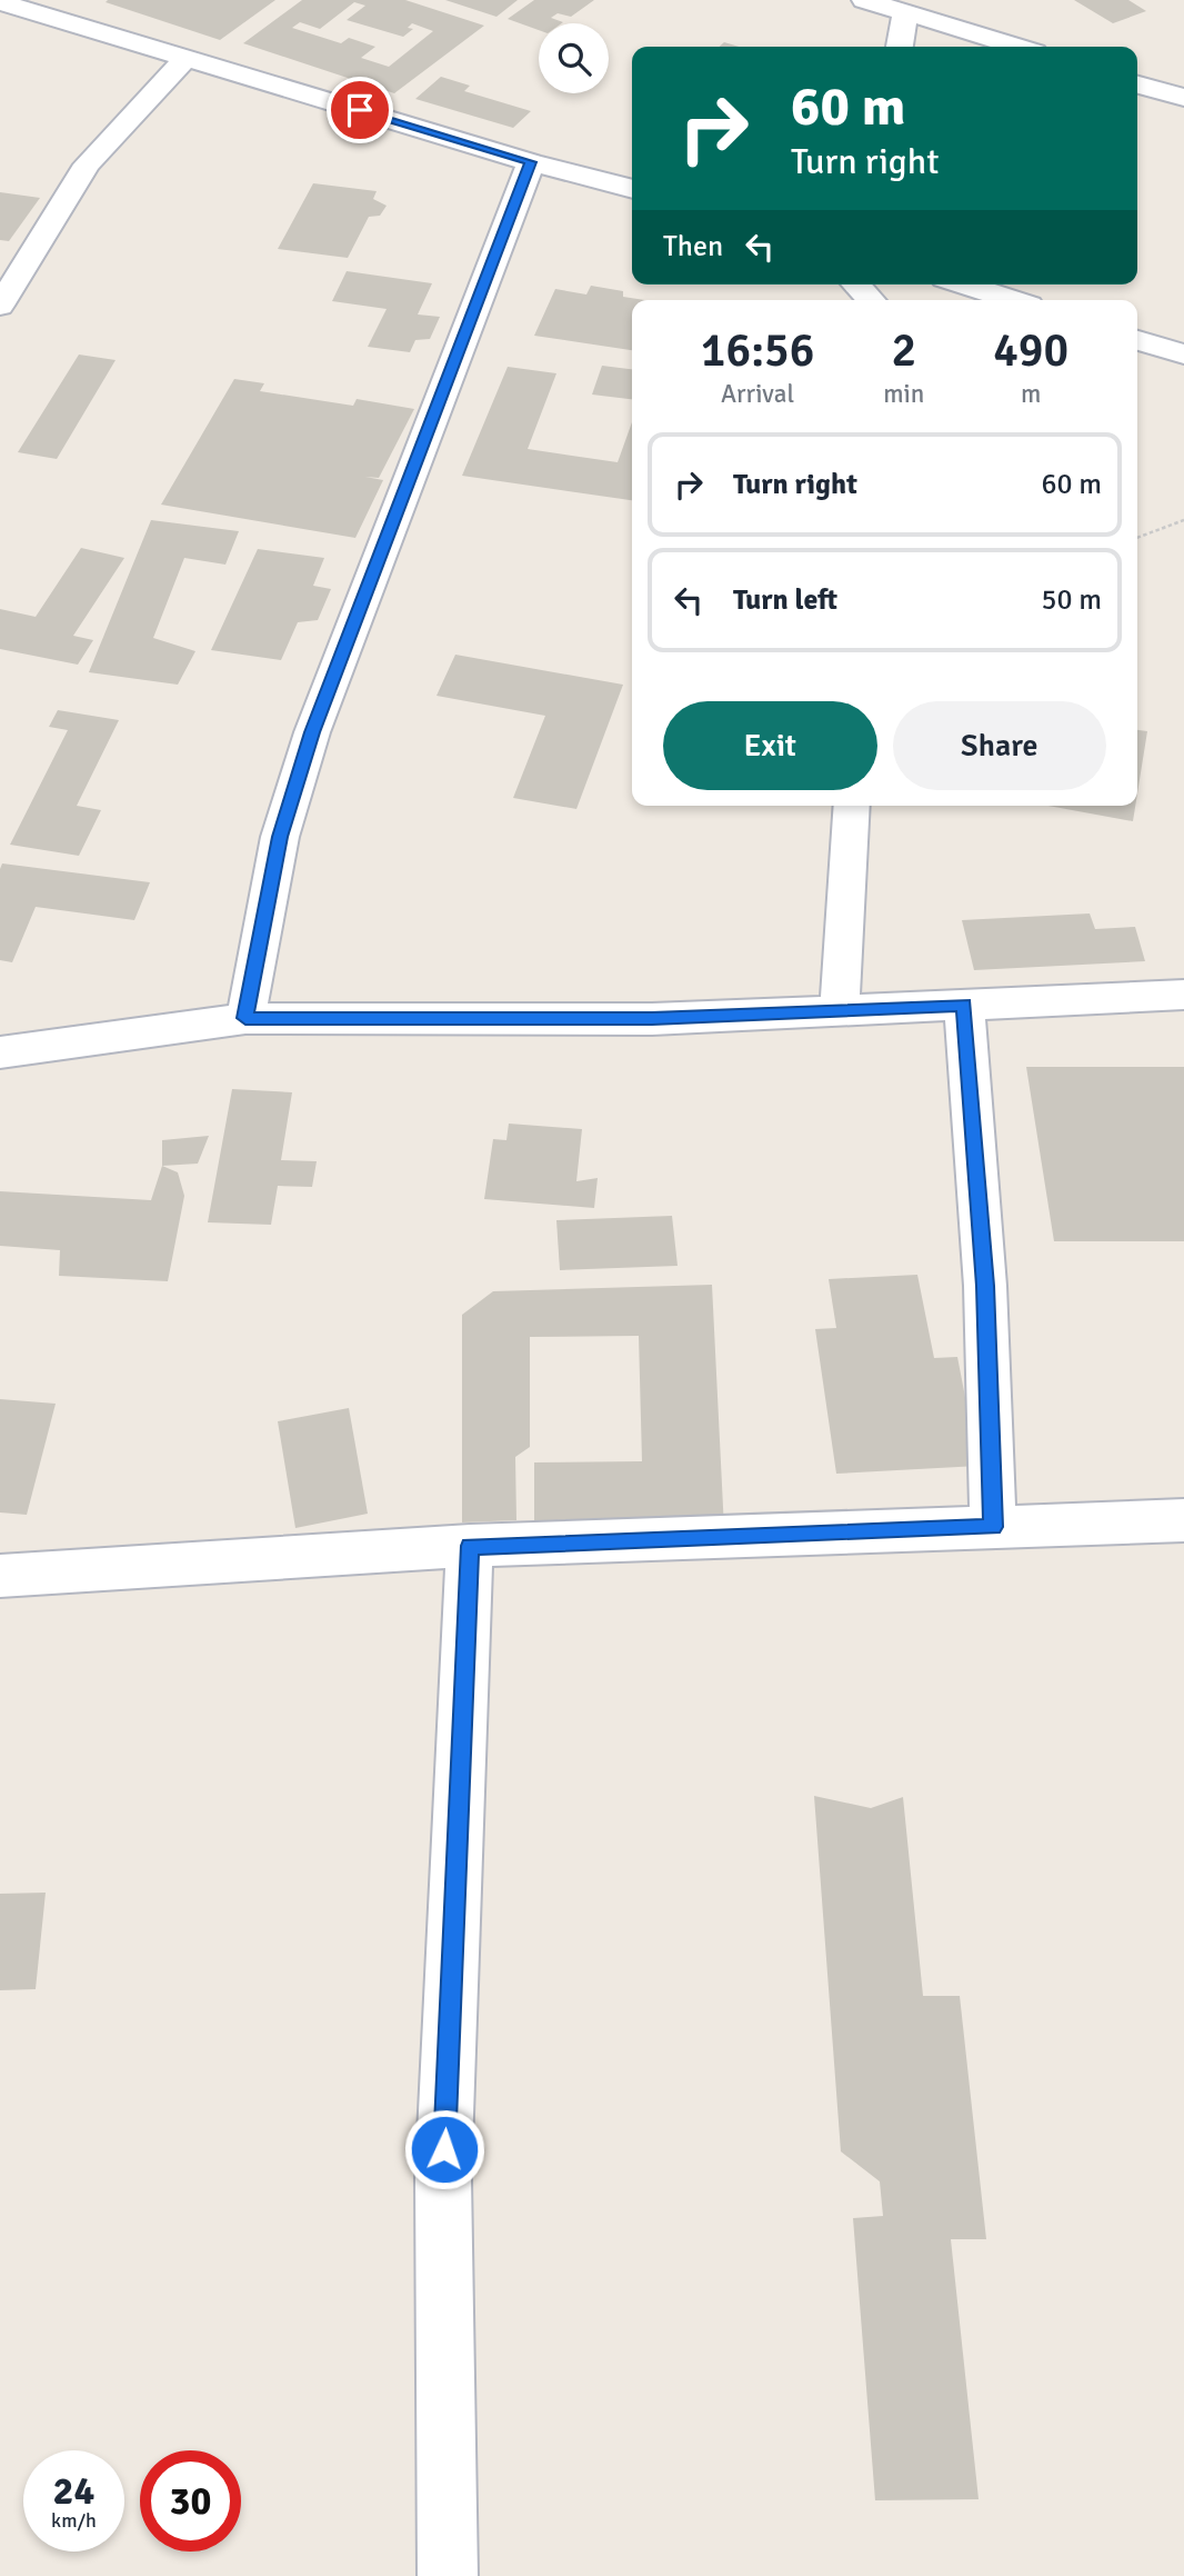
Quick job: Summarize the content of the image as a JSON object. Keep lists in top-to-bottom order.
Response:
{
  "page": {
    "turn": ["60 m", "Turn right"],
    "then": "Then",
    "eta": [
      "16:56",
      "Arrival",
      "2",
      "min",
      "490",
      "m"
    ],
    "list": [
      {
        "name": "Turn right",
        "value": "60 m"
      },
      {
        "name": "Turn left",
        "value": "50 m"
      }
    ],
    "buttons": ["Exit", "Share"],
    "speed": "24 km/h",
    "limit": "30"
  }
}
